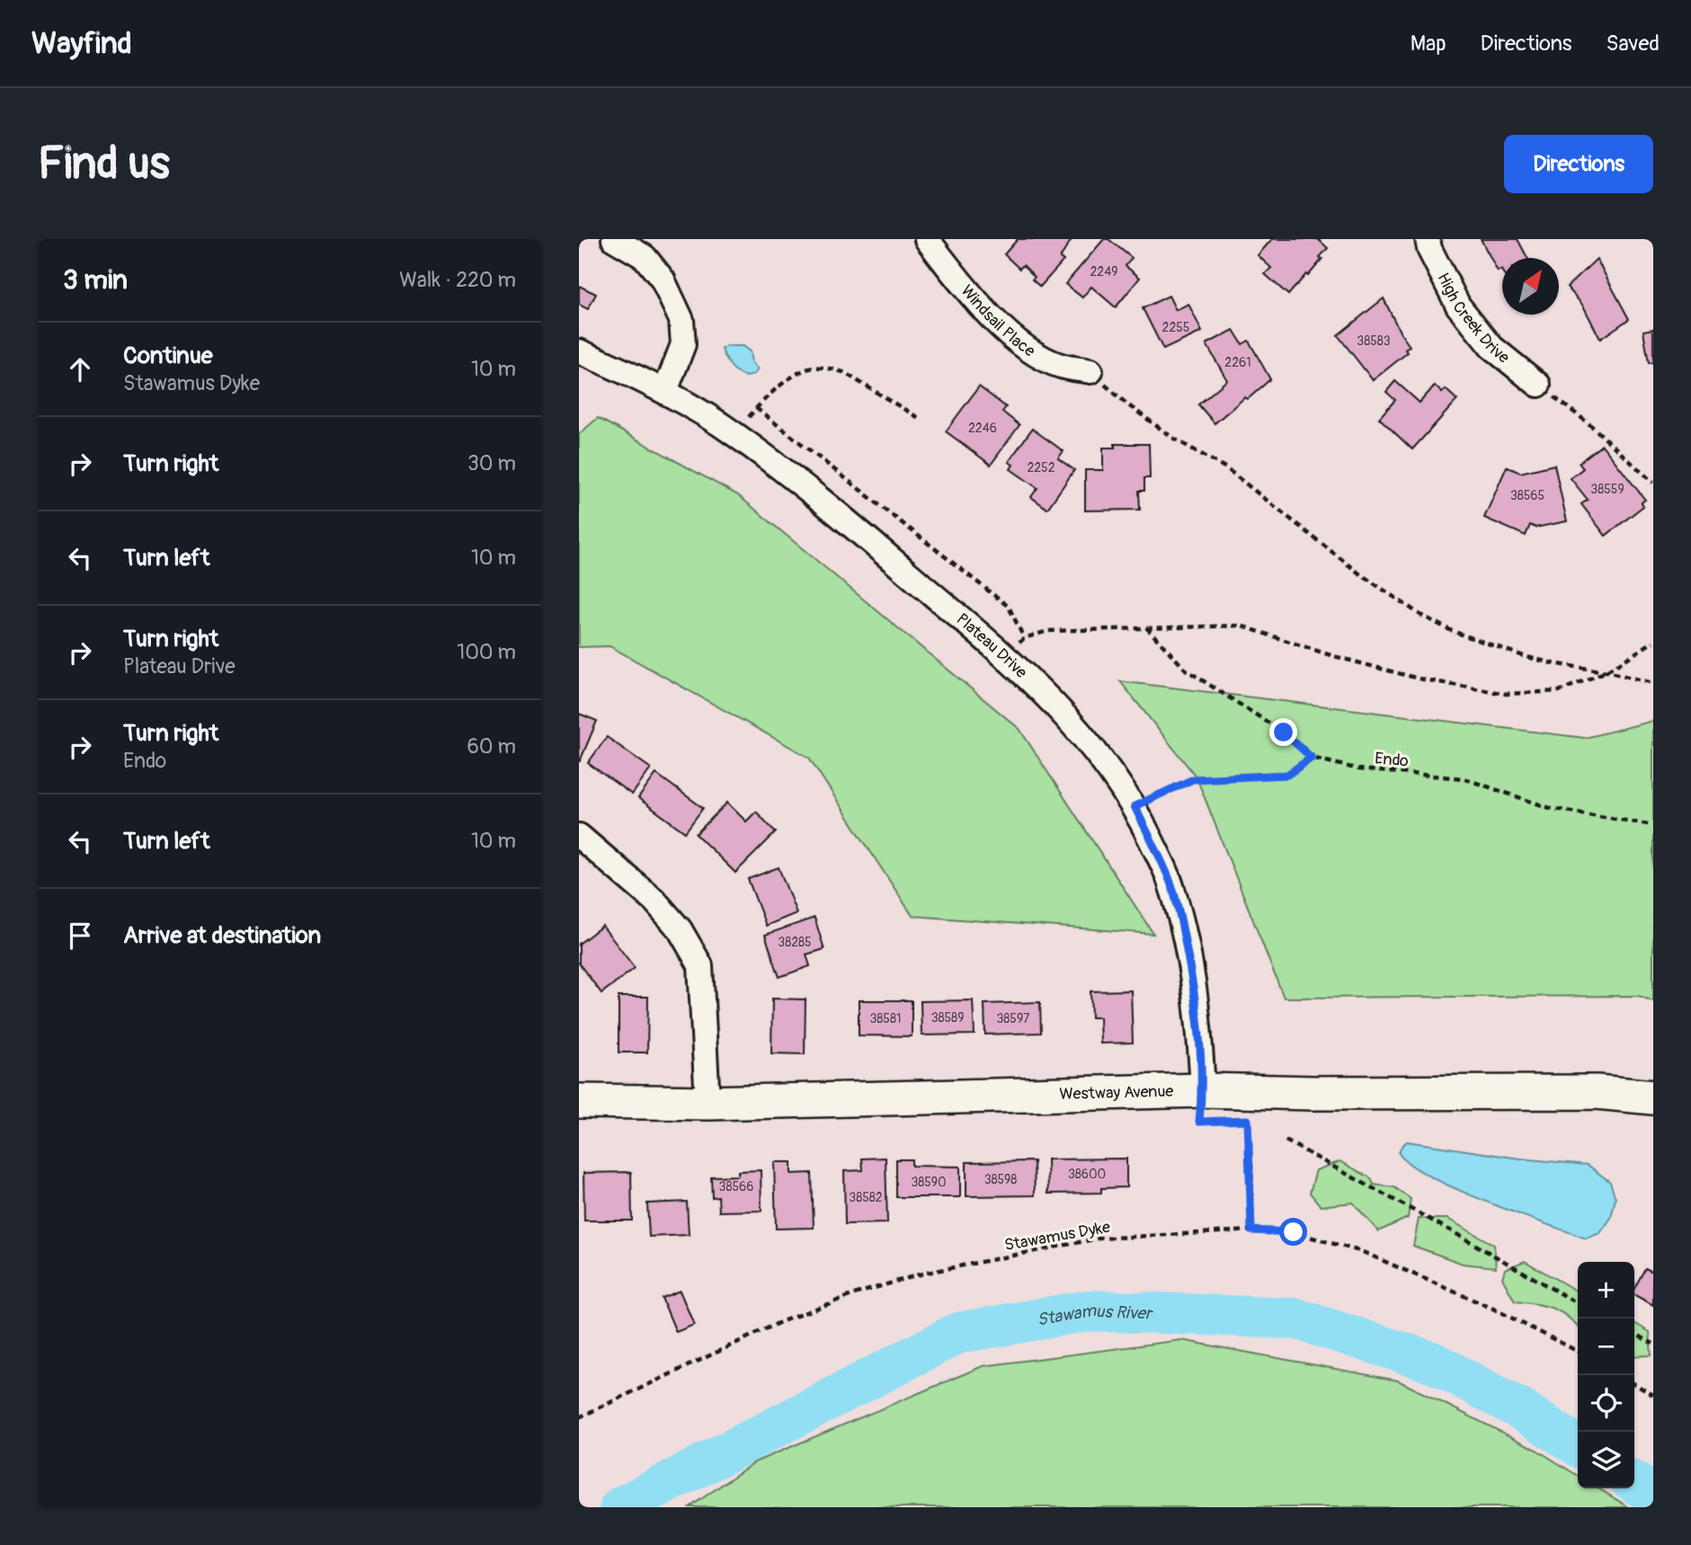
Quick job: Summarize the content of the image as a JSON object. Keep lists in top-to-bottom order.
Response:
{
  "streets": {
    "street": [
      "High Creek Drive",
      "Windsail Place",
      "Plateau Drive",
      "Westway Avenue"
    ],
    "path": ["Endo", "Stawamus Dyke"]
  },
  "crossings": [
    ["Plateau Drive", "Westway Avenue"]
  ],
  "water": ["Stawamus River"],
  "house_numbers": [
    "2249",
    "2255",
    "38583",
    "2261",
    "2246",
    "2252",
    "38559",
    "38565",
    "38285",
    "38589",
    "38581",
    "38597",
    "38600",
    "38598",
    "38590",
    "38566",
    "38582"
  ],
  "north": "top right",
  "page": {
    "header": "Wayfind",
    "nav": ["Map", "Directions", "Saved"],
    "buttons": "Directions",
    "title": "Find us",
    "heading": ["3 min", "Walk · 220 m"],
    "list": [
      ["Continue", "Stawamus Dyke", "10 m"],
      ["Turn right", "30 m"],
      ["Turn left", "10 m"],
      ["Turn right", "Plateau Drive", "100 m"],
      ["Turn right", "Endo", "60 m"],
      ["Turn left", "10 m"],
      "Arrive at destination"
    ],
    "map_buttons": ["+", "−"]
  }
}
